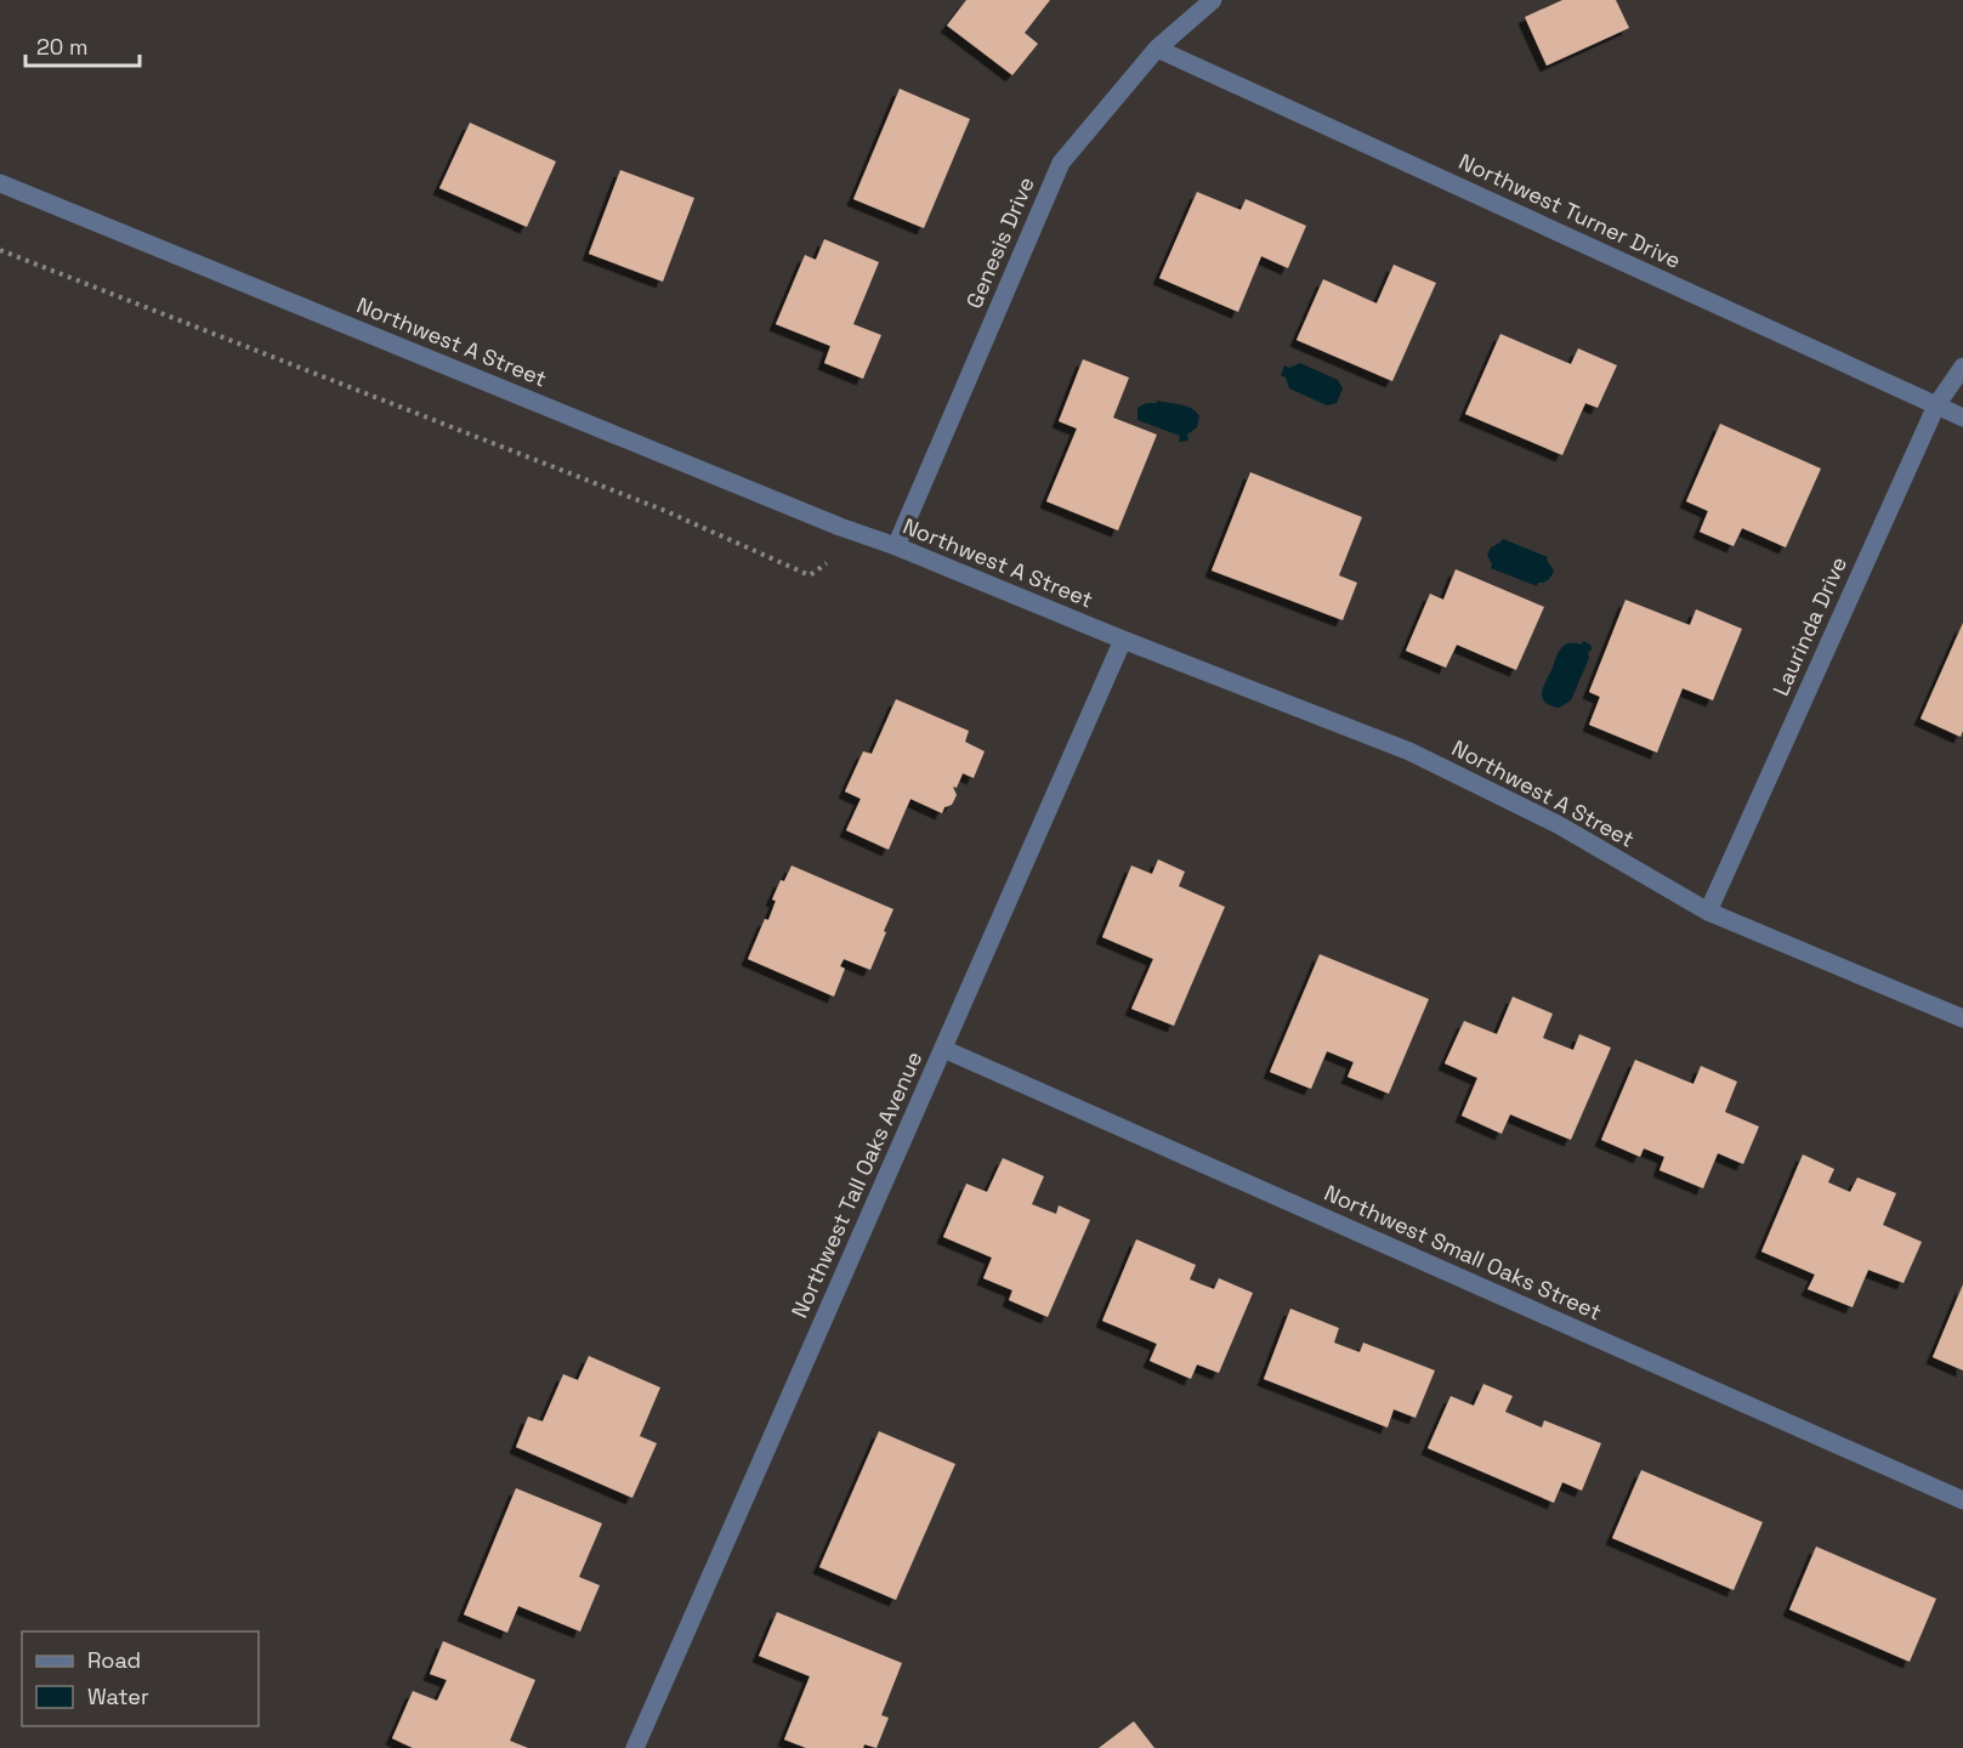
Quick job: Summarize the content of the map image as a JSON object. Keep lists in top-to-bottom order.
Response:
{
  "streets": {
    "street": [
      "Northwest Turner Drive",
      "Genesis Drive",
      "Northwest A Street",
      "Laurinda Drive",
      "Northwest Tall Oaks Avenue",
      "Northwest Small Oaks Street"
    ]
  },
  "crossings": [
    ["Northwest Turner Drive", "Genesis Drive"],
    ["Northwest Turner Drive", "Laurinda Drive"],
    ["Genesis Drive", "Northwest A Street"],
    ["Northwest A Street", "Laurinda Drive"],
    ["Northwest A Street", "Northwest Tall Oaks Avenue"],
    ["Northwest Tall Oaks Avenue", "Northwest Small Oaks Street"]
  ],
  "legend": ["Road", "Water"],
  "scale_bar": "20 m"
}
